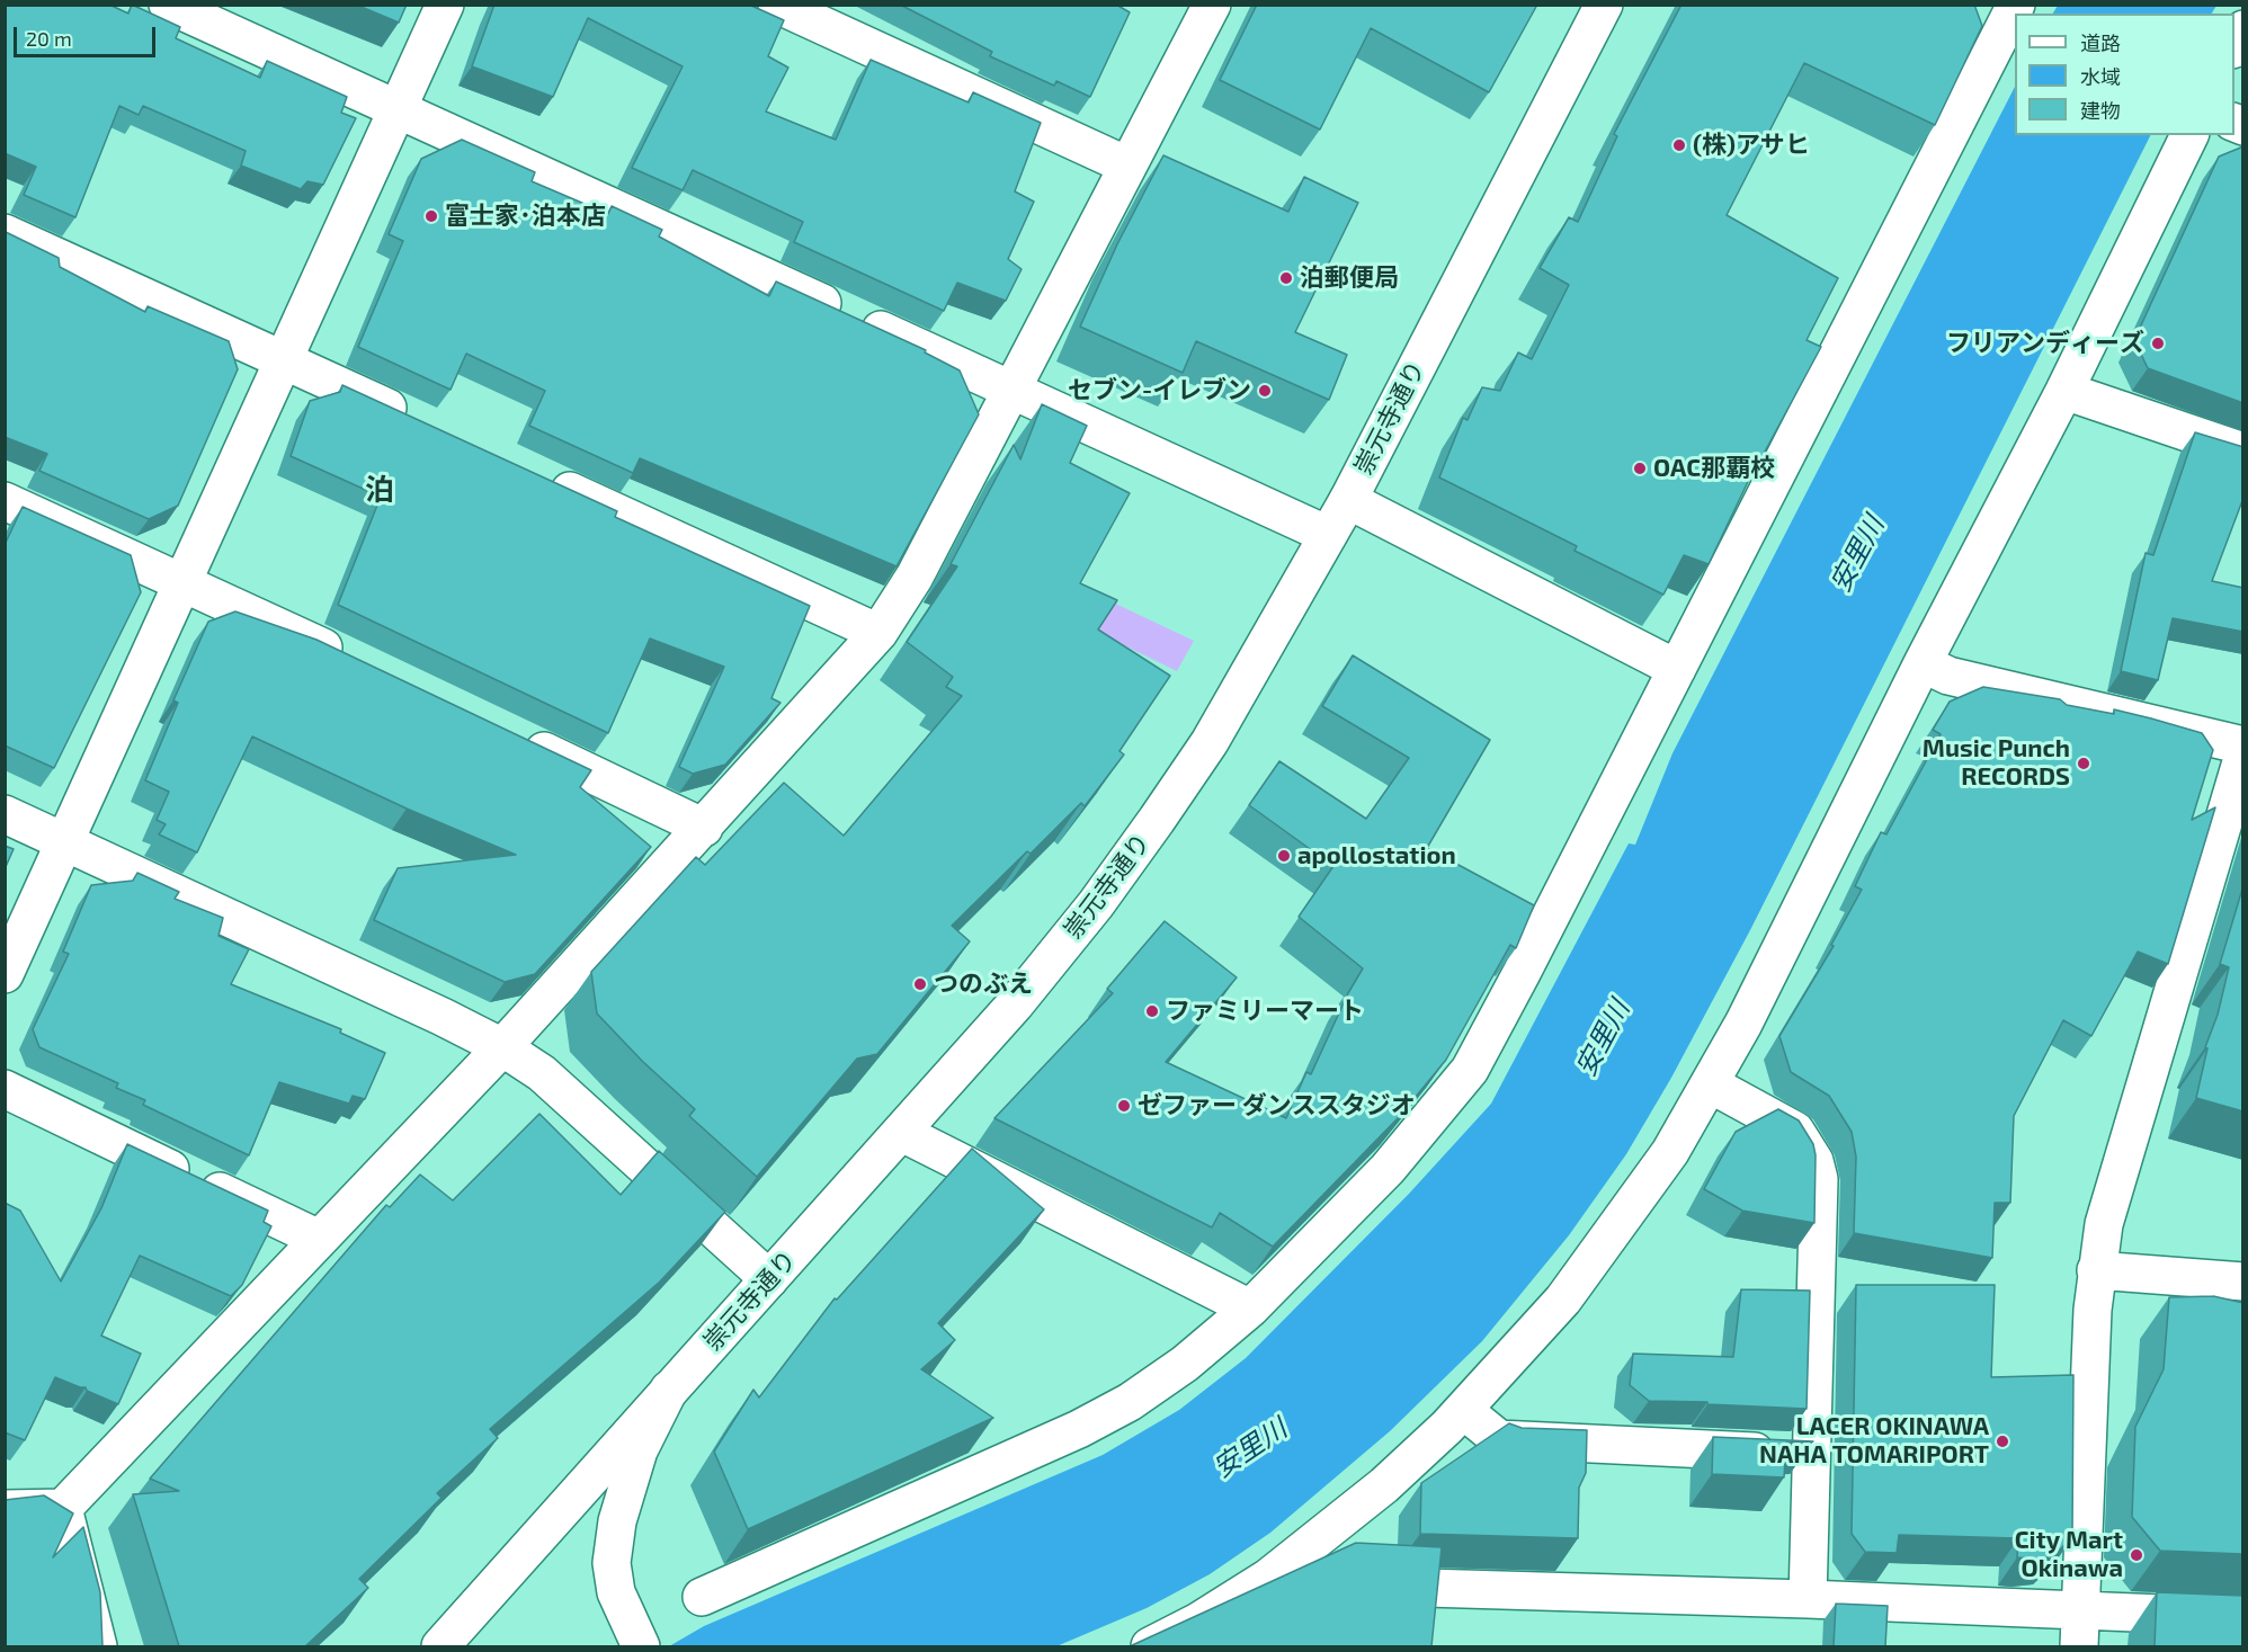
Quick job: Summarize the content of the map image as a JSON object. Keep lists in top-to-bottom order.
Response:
{
  "streets": {
    "main road": ["崇元寺通り"]
  },
  "districts": ["泊"],
  "water": ["安里川"],
  "places": [
    "(株)アサヒ",
    "富士家･泊本店",
    "泊郵便局",
    "フリアンディーズ",
    "セブン-イレブン",
    "OAC那覇校",
    "Music Punch RECORDS",
    "apollostation",
    "つのぶえ",
    "ファミリーマート",
    "ゼファー ダンススタジオ",
    "LACER OKINAWA NAHA TOMARIPORT",
    "City Mart Okinawa"
  ],
  "legend": ["道路", "水域", "建物"],
  "scale_bar": "20 m"
}
